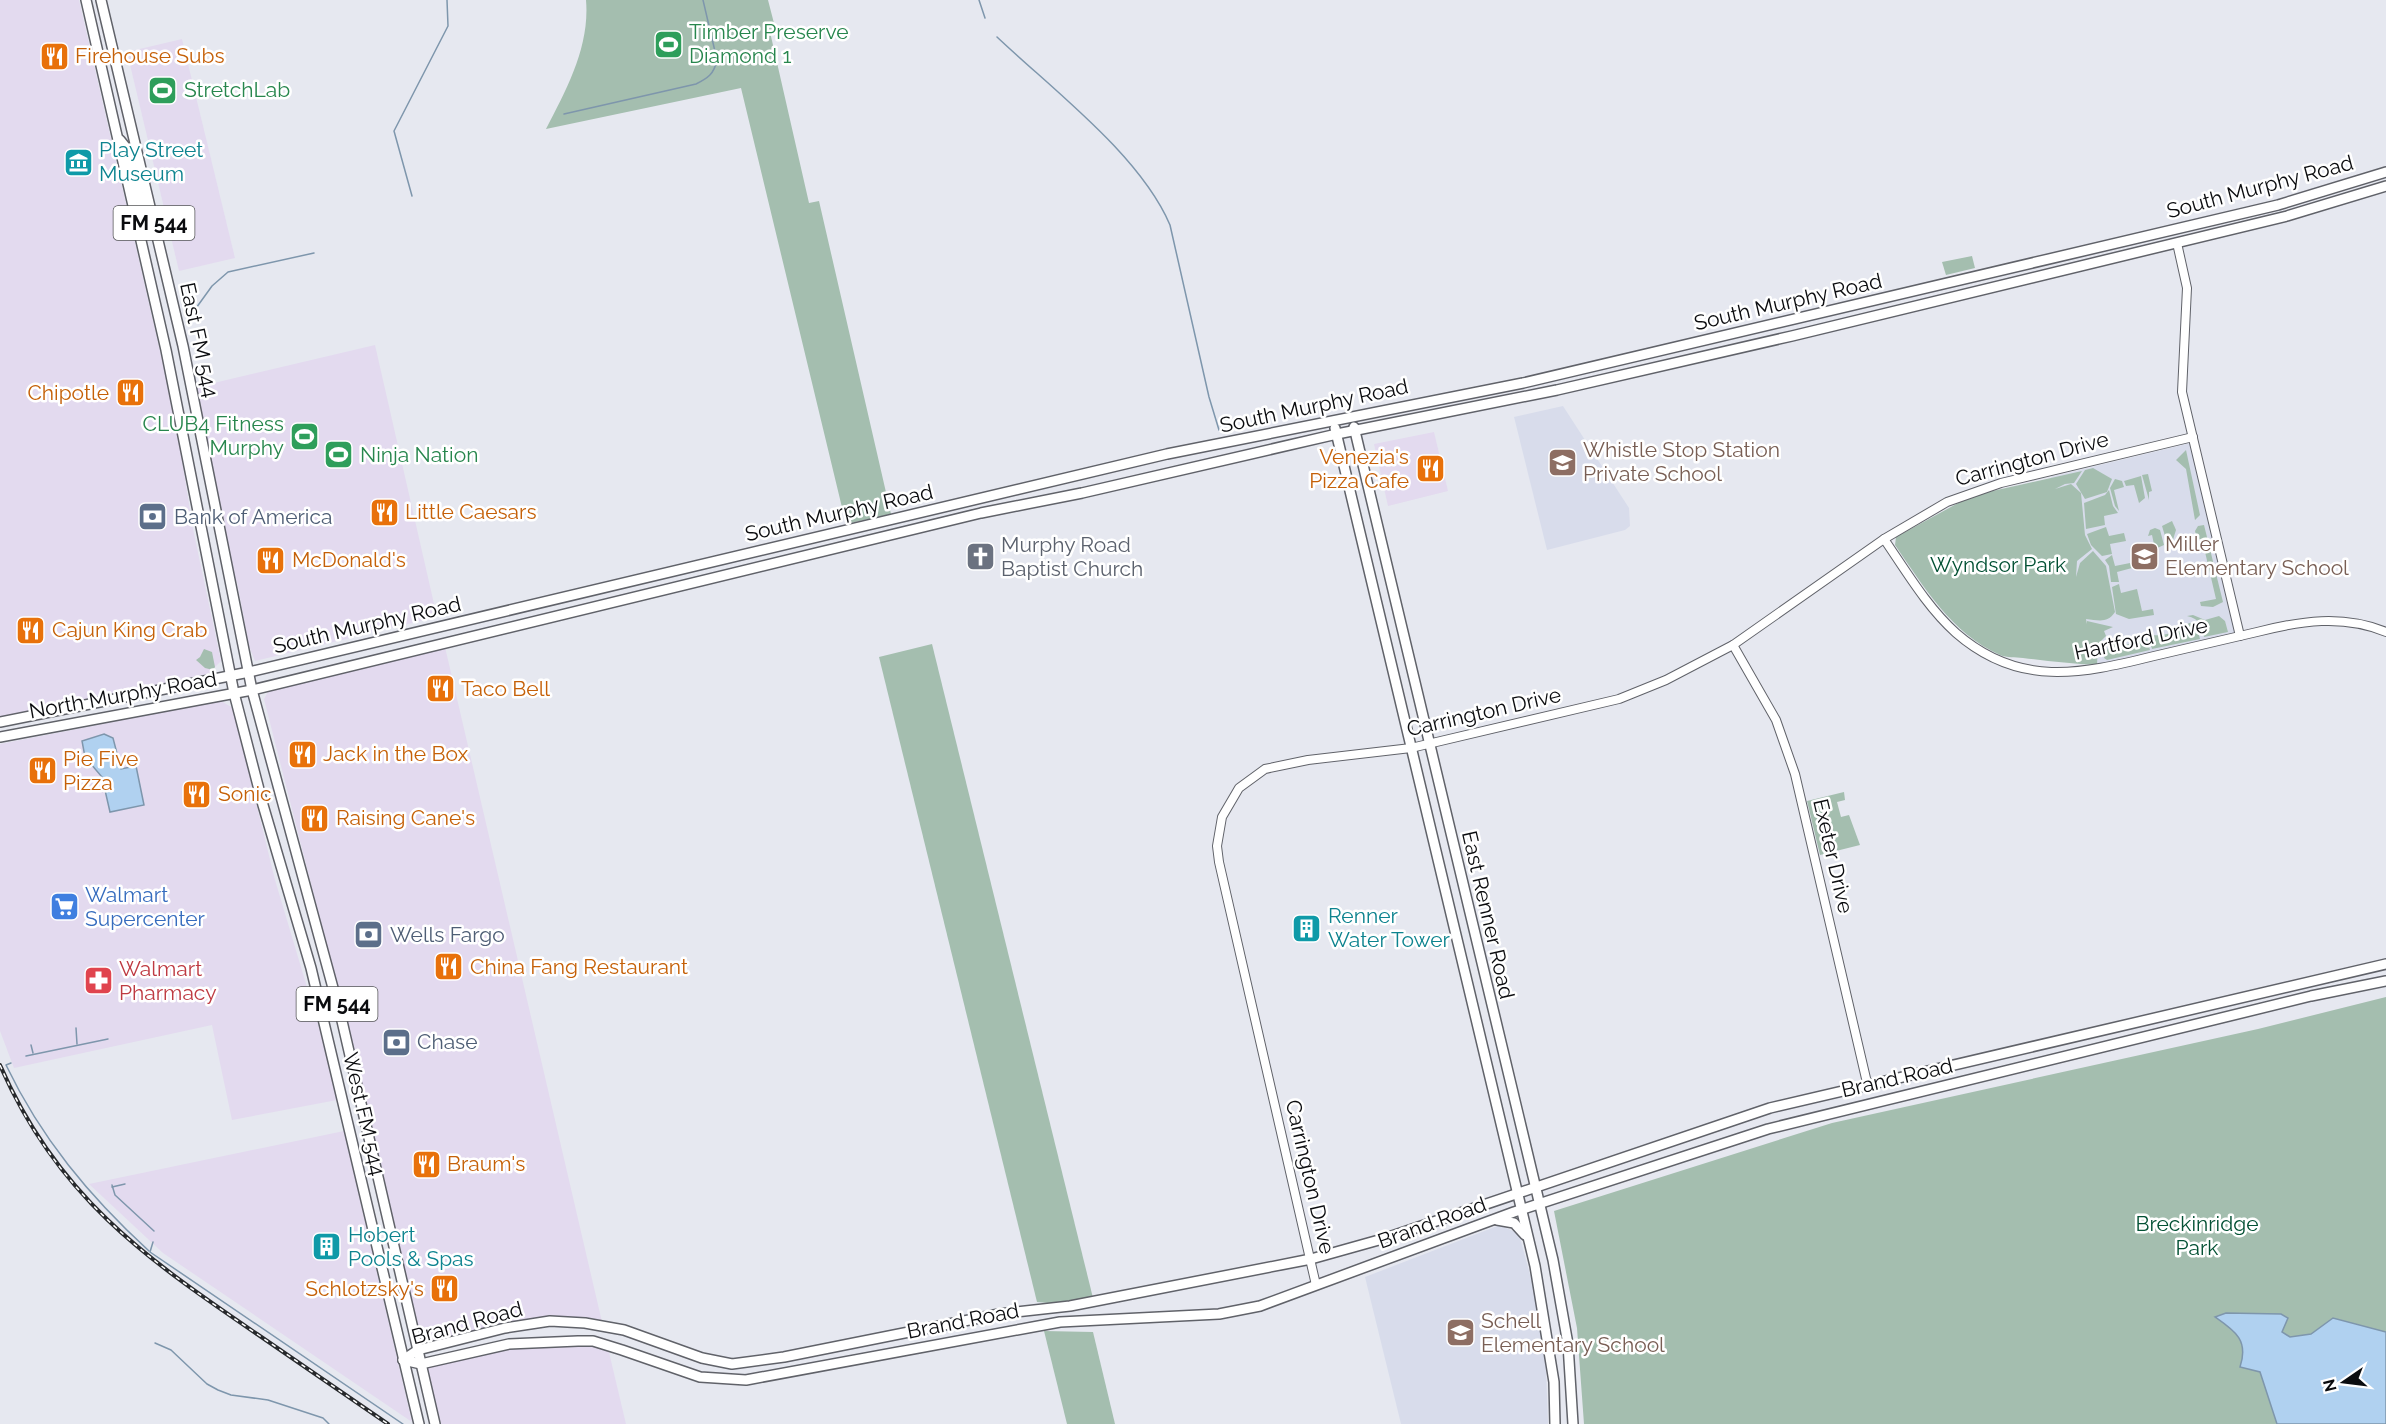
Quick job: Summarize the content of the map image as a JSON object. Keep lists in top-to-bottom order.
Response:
{
  "streets": {
    "main road": [
      "South Murphy Road",
      "FM 544",
      "East FM 544",
      "North Murphy Road",
      "East Renner Road",
      "Brand Road",
      "West FM 544"
    ],
    "street": ["Carrington Drive", "Hartford Drive", "Exeter Drive"]
  },
  "crossings": [
    ["South Murphy Road", "East FM 544"],
    ["South Murphy Road", "North Murphy Road"],
    ["South Murphy Road", "East Renner Road"],
    ["South Murphy Road", "West FM 544"],
    ["East FM 544", "North Murphy Road"],
    ["East FM 544", "West FM 544"],
    ["Carrington Drive", "Hartford Drive"],
    ["Carrington Drive", "Exeter Drive"],
    ["Carrington Drive", "East Renner Road"],
    ["Carrington Drive", "Brand Road"],
    ["North Murphy Road", "West FM 544"],
    ["Exeter Drive", "Brand Road"],
    ["East Renner Road", "Brand Road"],
    ["Brand Road", "West FM 544"]
  ],
  "parks": ["Wyndsor Park", "Breckinridge Park"],
  "places": {
    "sports": [
      "Timber Preserve Diamond 1",
      "StretchLab",
      "CLUB4 Fitness Murphy",
      "Ninja Nation"
    ],
    "restaurant": [
      "Firehouse Subs",
      "Chipotle",
      "Venezia's Pizza Cafe",
      "Little Caesars",
      "McDonald's",
      "Cajun King Crab",
      "Taco Bell",
      "Jack in the Box",
      "Pie Five Pizza",
      "Sonic",
      "Raising Cane's",
      "China Fang Restaurant",
      "Braum's",
      "Schlotzsky's"
    ],
    "museum": ["Play Street Museum"],
    "school or university": ["Whistle Stop Station Private School", "Miller Elementary School", "Schell Elementary School"],
    "bank": ["Bank of America", "Wells Fargo", "Chase"],
    "church": ["Murphy Road Baptist Church"],
    "supermarket": ["Walmart Supercenter"],
    "building": ["Renner Water Tower", "Hobert Pools & Spas"],
    "pharmacy": ["Walmart Pharmacy"]
  },
  "north": "left"
}
